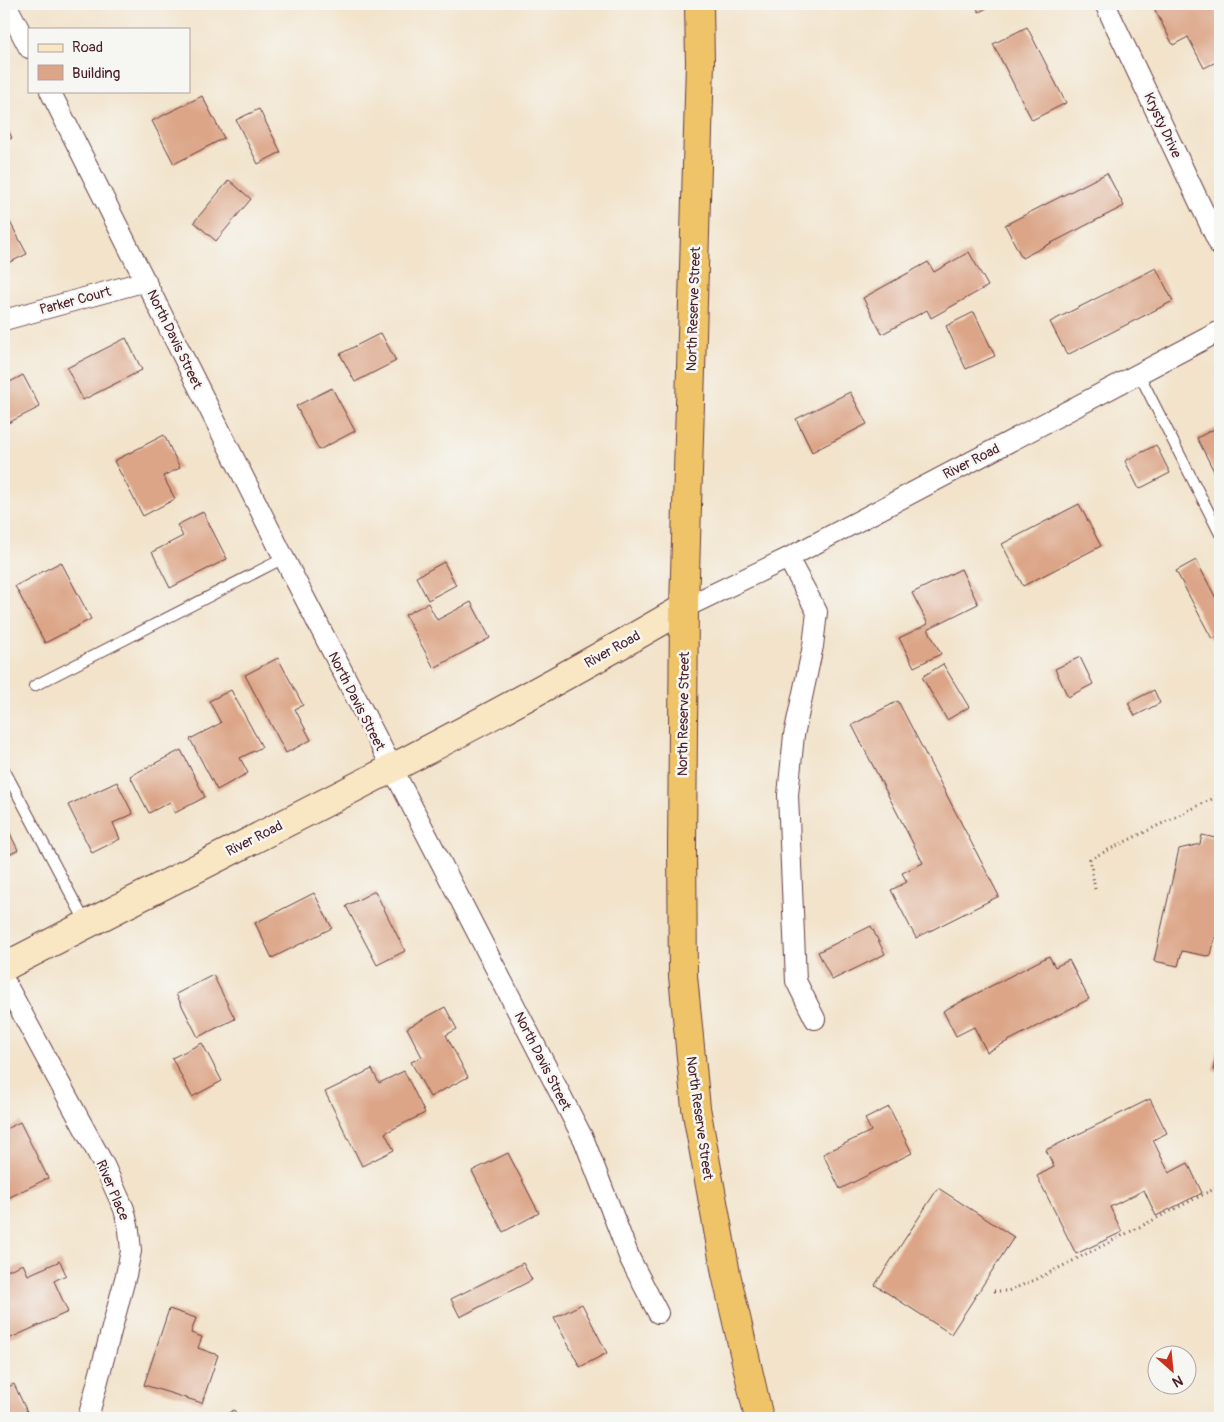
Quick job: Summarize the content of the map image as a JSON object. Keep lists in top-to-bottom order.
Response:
{
  "streets": {
    "highway": ["North Reserve Street"],
    "street": [
      "Krysty Drive",
      "Parker Court",
      "North Davis Street",
      "River Road",
      "River Place"
    ]
  },
  "crossings": [
    ["Parker Court", "North Davis Street"],
    ["North Reserve Street", "River Road"],
    ["North Davis Street", "River Road"]
  ],
  "legend": ["Road", "Building"],
  "north": "bottom right"
}
